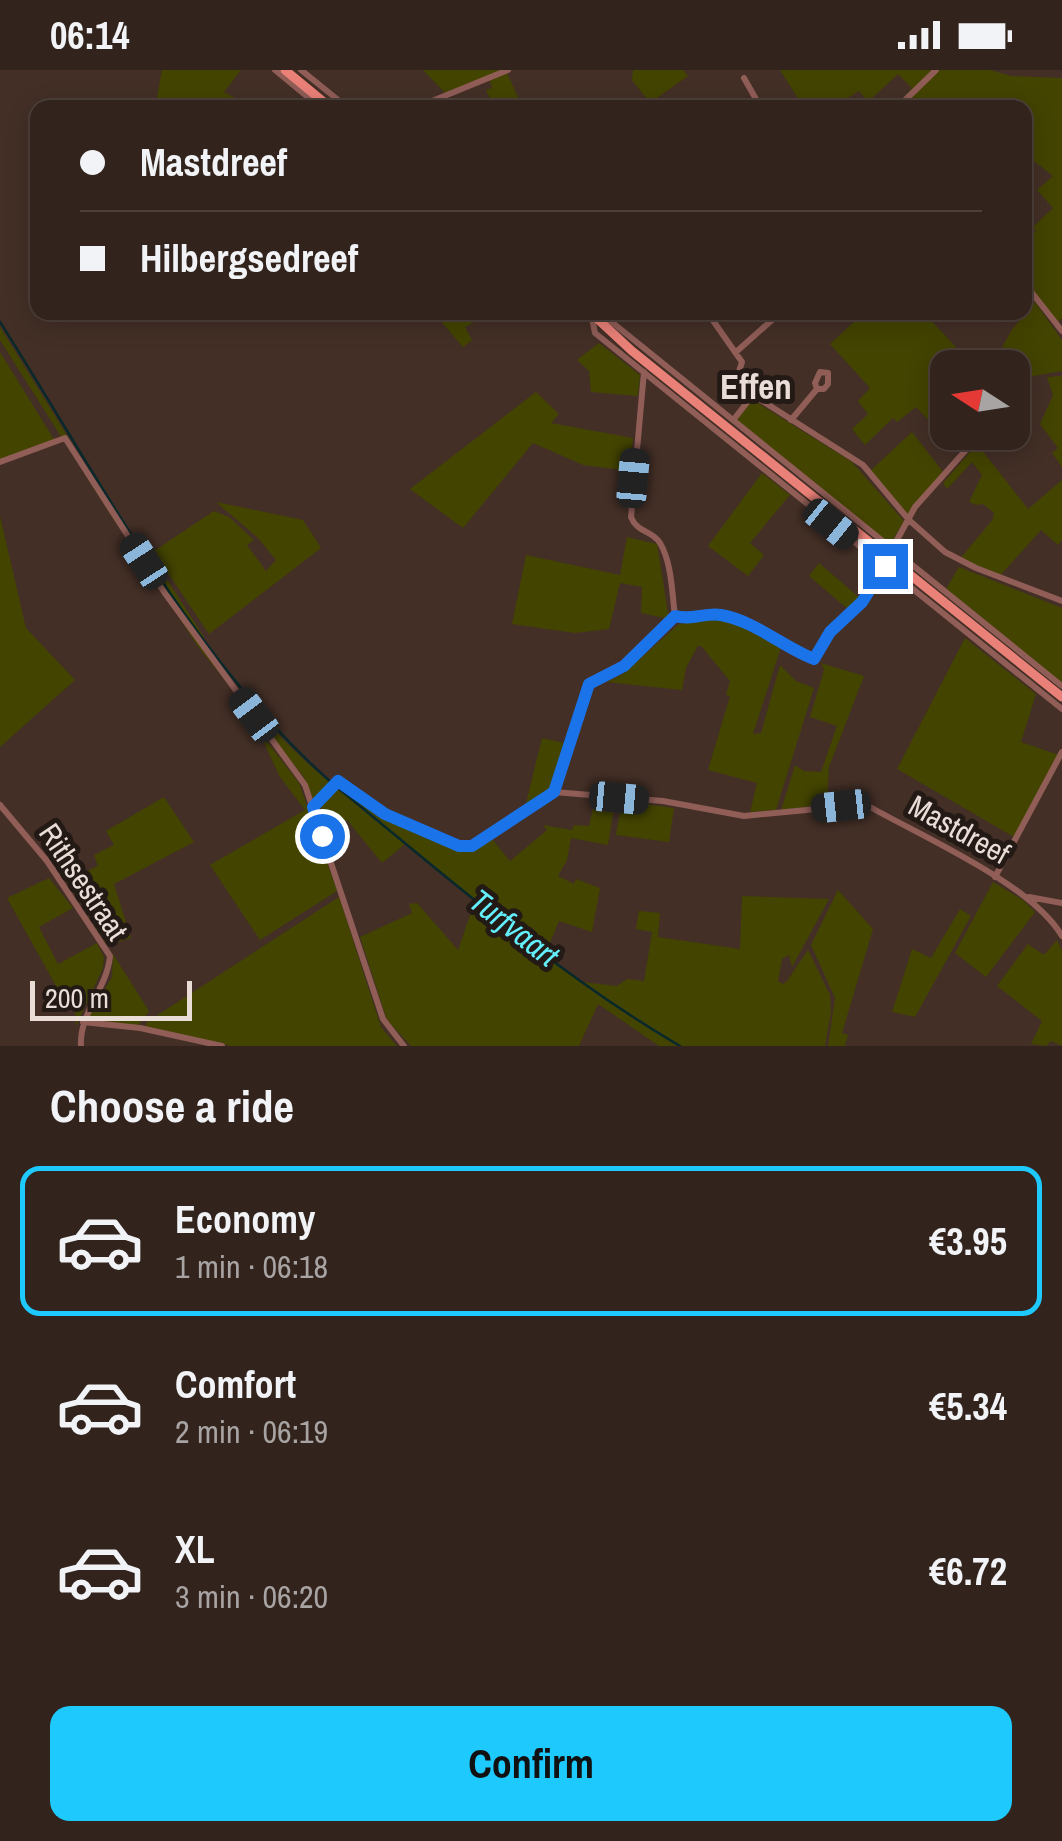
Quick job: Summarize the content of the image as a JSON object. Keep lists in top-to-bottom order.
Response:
{
  "streets": {
    "street": ["Mastdreef", "Rithsestraat"]
  },
  "districts": ["Effen"],
  "water": ["Turfvaart"],
  "scale_bar": "200 m",
  "north": "left",
  "page": {
    "status": "06:14",
    "banner": ["Mastdreef", "Hilbergsedreef"],
    "scale": "200 m",
    "heading": "Choose a ride",
    "list": [
      {
        "name": "Economy",
        "note": "1 min · 06:18",
        "value": "€3.95"
      },
      {
        "name": "Comfort",
        "note": "2 min · 06:19",
        "value": "€5.34"
      },
      {
        "name": "XL",
        "note": "3 min · 06:20",
        "value": "€6.72"
      }
    ],
    "buttons": "Confirm"
  }
}
